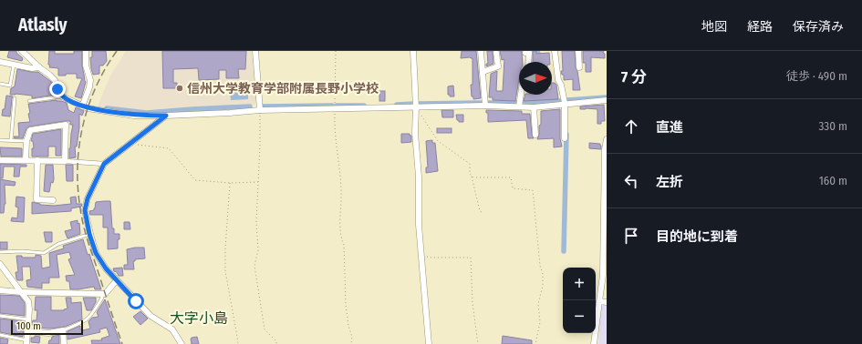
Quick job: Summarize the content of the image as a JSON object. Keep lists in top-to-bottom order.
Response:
{
  "districts": ["大字小島"],
  "places": ["信州大学教育学部附属長野小学校"],
  "scale_bar": "100 m",
  "north": "right",
  "page": {
    "header": "Atlasly",
    "nav": ["地図", "経路", "保存済み"],
    "heading": ["7 分", "徒歩 · 490 m"],
    "list": [
      ["直進", "330 m"],
      ["左折", "160 m"],
      "目的地に到着"
    ],
    "map_buttons": ["+", "−"],
    "scale": "100 m"
  }
}
